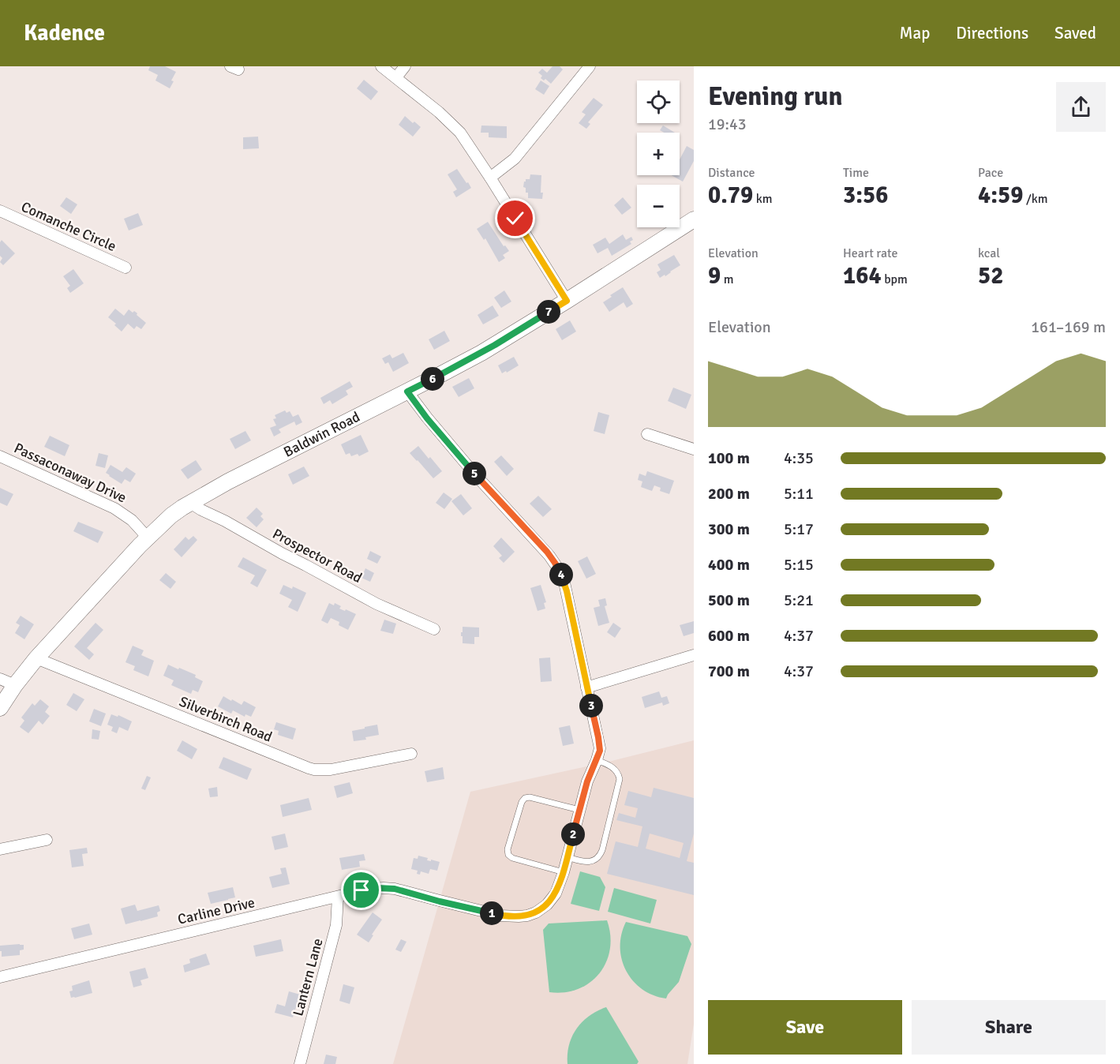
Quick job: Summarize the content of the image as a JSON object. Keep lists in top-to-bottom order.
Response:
{
  "streets": {
    "street": [
      "Comanche Circle",
      "Baldwin Road",
      "Passaconaway Drive",
      "Prospector Road",
      "Silverbirch Road",
      "Carline Drive",
      "Lantern Lane"
    ]
  },
  "crossings": [
    ["Baldwin Road", "Passaconaway Drive"],
    ["Baldwin Road", "Prospector Road"],
    ["Baldwin Road", "Silverbirch Road"],
    ["Carline Drive", "Lantern Lane"]
  ],
  "page": {
    "header": "Kadence",
    "nav": ["Map", "Directions", "Saved"],
    "heading": ["Evening run", "19:43"],
    "map_buttons": ["+", "−"],
    "stats": [
      ["Distance", "0.79 km"],
      ["Time", "3:56"],
      ["Pace", "4:59 /km"],
      ["Elevation", "9 m"],
      ["Heart rate", "164 bpm"],
      ["kcal", "52"]
    ],
    "pins": [
      "7",
      "6",
      "5",
      "4",
      "3",
      "2",
      "1"
    ],
    "chart": ["Elevation", "161–169 m"],
    "list": [
      {
        "name": "100 m",
        "note": "4:35"
      },
      {
        "name": "200 m",
        "note": "5:11"
      },
      {
        "name": "300 m",
        "note": "5:17"
      },
      {
        "name": "400 m",
        "note": "5:15"
      },
      {
        "name": "500 m",
        "note": "5:21"
      },
      {
        "name": "600 m",
        "note": "4:37"
      },
      {
        "name": "700 m",
        "note": "4:37"
      }
    ],
    "buttons": ["Save", "Share"]
  }
}
